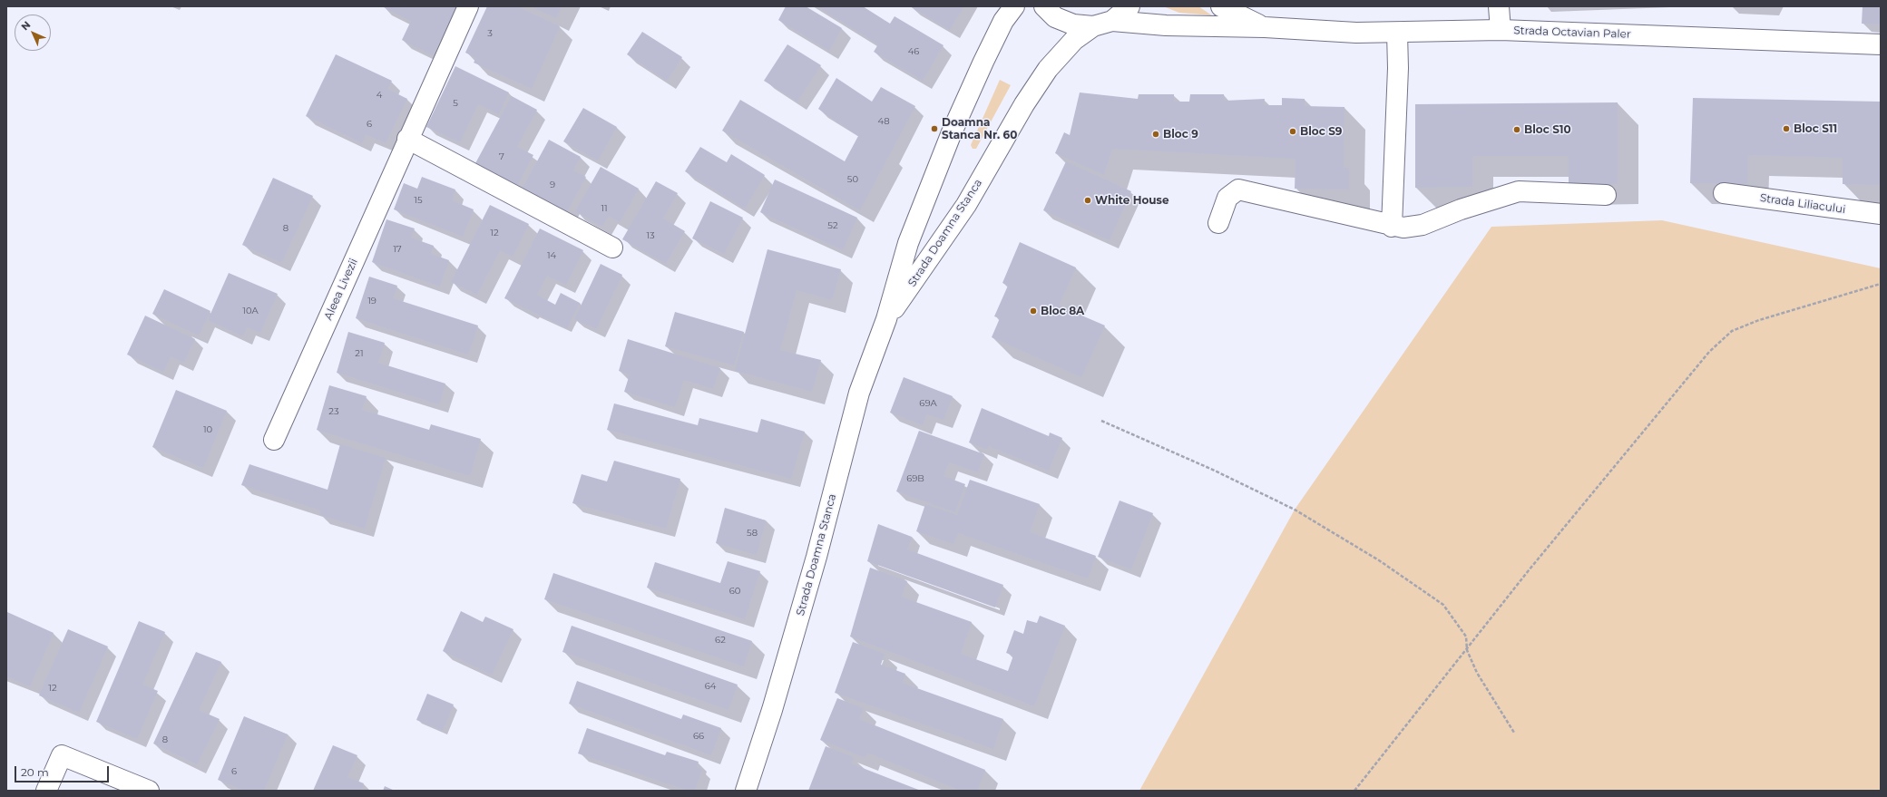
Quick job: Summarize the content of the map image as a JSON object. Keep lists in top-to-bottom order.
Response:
{
  "streets": {
    "main road": [
      "Strada Octavian Paler",
      "Strada Liliacului",
      "Strada Doamna Stanca",
      "Aleea Livezii"
    ]
  },
  "places": [
    "Doamna Stanca Nr. 60",
    "Bloc S11",
    "Bloc S10",
    "Bloc S9",
    "Bloc 9",
    "White House",
    "Bloc 8A"
  ],
  "house_numbers": [
    "3",
    "46",
    "4",
    "5",
    "48",
    "6",
    "7",
    "50",
    "9",
    "15",
    "11",
    "52",
    "8",
    "12",
    "13",
    "17",
    "14",
    "19",
    "10A",
    "21",
    "69A",
    "23",
    "10",
    "69B",
    "58",
    "60",
    "62",
    "64",
    "12",
    "66",
    "8",
    "6"
  ],
  "scale_bar": "20 m",
  "north": "top left"
}
